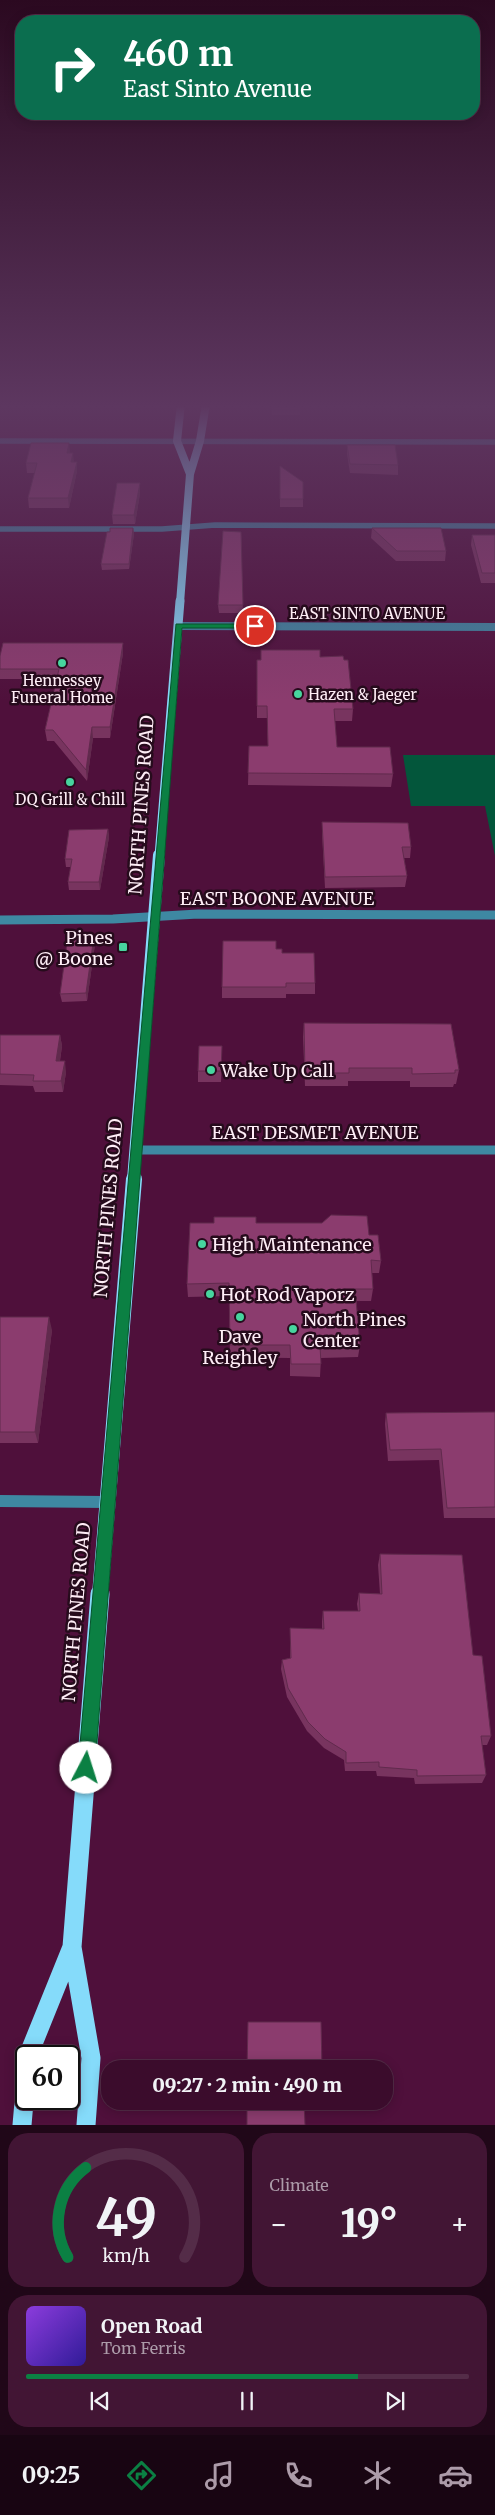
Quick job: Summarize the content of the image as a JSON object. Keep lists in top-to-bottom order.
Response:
{
  "streets": {
    "main road": ["NORTH PINES ROAD"],
    "street": ["EAST SINTO AVENUE", "EAST BOONE AVENUE", "EAST DESMET AVENUE"]
  },
  "crossings": [
    ["EAST SINTO AVENUE", "NORTH PINES ROAD"],
    ["NORTH PINES ROAD", "EAST BOONE AVENUE"],
    ["NORTH PINES ROAD", "EAST DESMET AVENUE"]
  ],
  "places": {
    "other": [
      "Hennessey Funeral Home",
      "Hazen & Jaeger",
      "DQ Grill & Chill",
      "Wake Up Call",
      "High Maintenance",
      "Hot Rod Vaporz",
      "Dave Reighley",
      "North Pines Center"
    ],
    "transit": ["Pines @ Boone"]
  },
  "page": {
    "turn": ["460 m", "East Sinto Avenue"],
    "limit": "60",
    "trip": "09:27 · 2 min · 490 m",
    "tile": "Climate",
    "heat": ["−", "19°", "+"],
    "song": ["Open Road", "Tom Ferris"],
    "tabs": "09:25",
    "gauge": ["49", "km/h"]
  }
}
